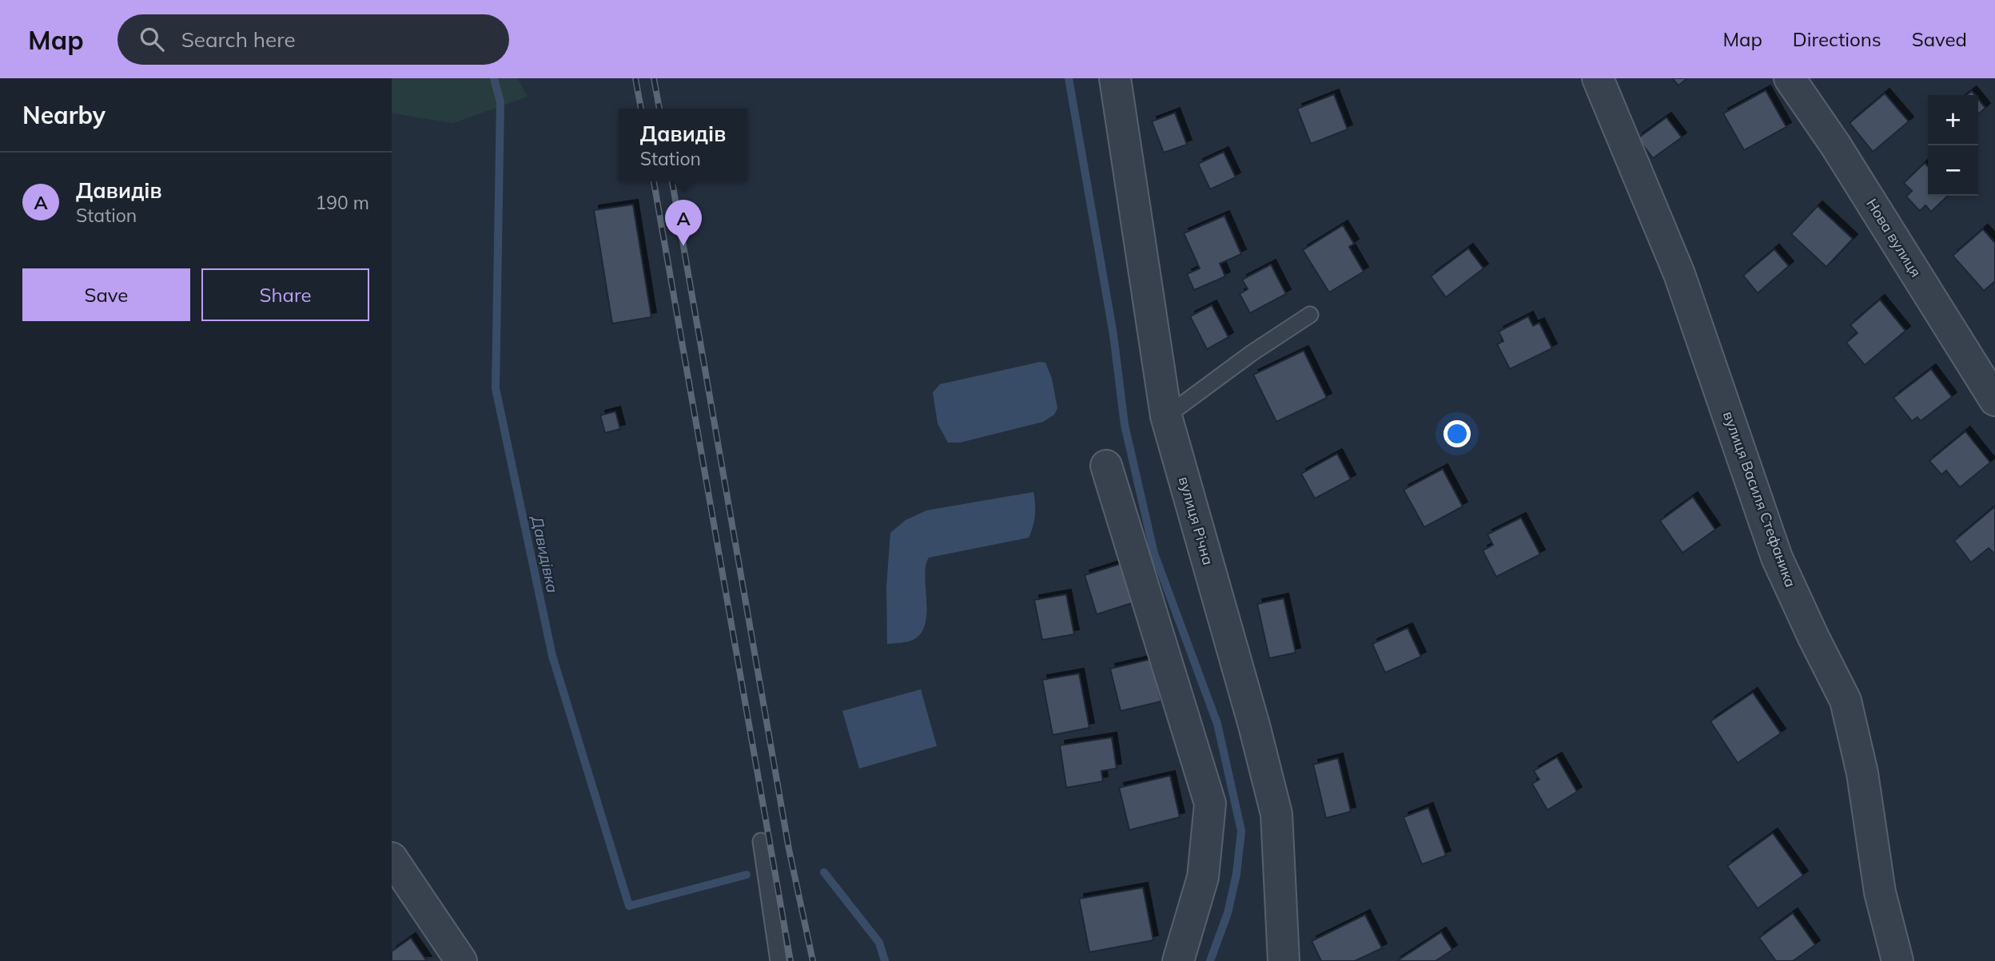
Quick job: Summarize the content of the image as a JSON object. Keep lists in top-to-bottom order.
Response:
{
  "streets": {
    "street": ["Нова вулиця", "вулиця Василя Стефаника", "вулиця Річна"]
  },
  "water": ["Давидівка"],
  "page": {
    "header": "Map",
    "search": "Search here",
    "nav": ["Map", "Directions", "Saved"],
    "heading": "Nearby",
    "map_buttons": ["+", "−"],
    "popup": ["Давидів", "Station"],
    "list": [
      {
        "mark": "A",
        "name": "Давидів",
        "note": "Station",
        "value": "190 m"
      }
    ],
    "pins": "A",
    "buttons": ["Save", "Share"]
  }
}
